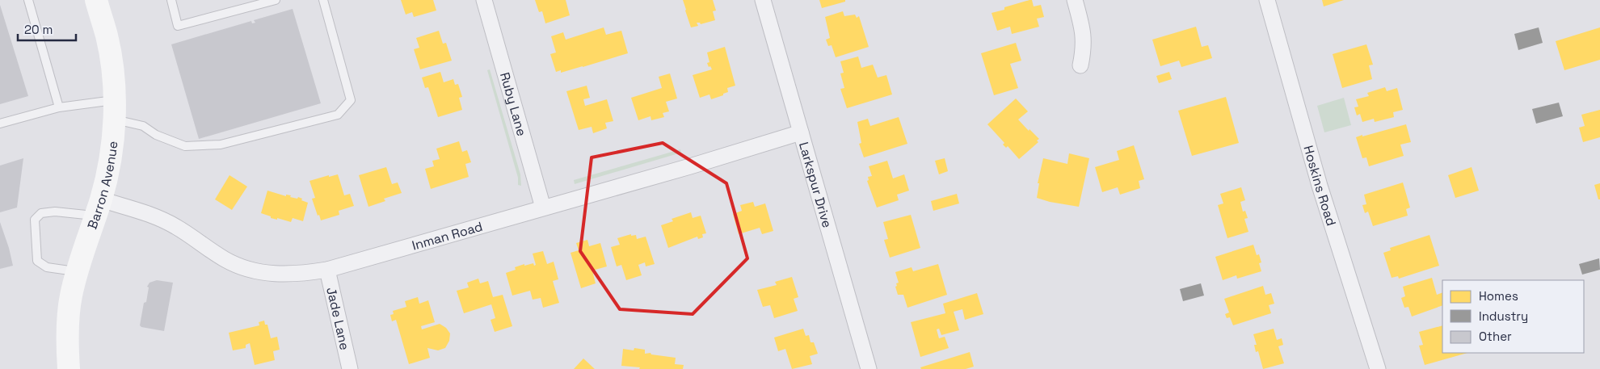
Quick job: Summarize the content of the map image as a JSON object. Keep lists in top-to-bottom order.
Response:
{
  "streets": {
    "main road": ["Barron Avenue"],
    "street": [
      "Ruby Lane",
      "Larkspur Drive",
      "Hoskins Road",
      "Inman Road",
      "Jade Lane"
    ]
  },
  "crossings": [
    ["Ruby Lane", "Inman Road"],
    ["Larkspur Drive", "Inman Road"],
    ["Barron Avenue", "Inman Road"],
    ["Inman Road", "Jade Lane"]
  ],
  "legend": ["Homes", "Industry", "Other"],
  "scale_bar": "20 m"
}
